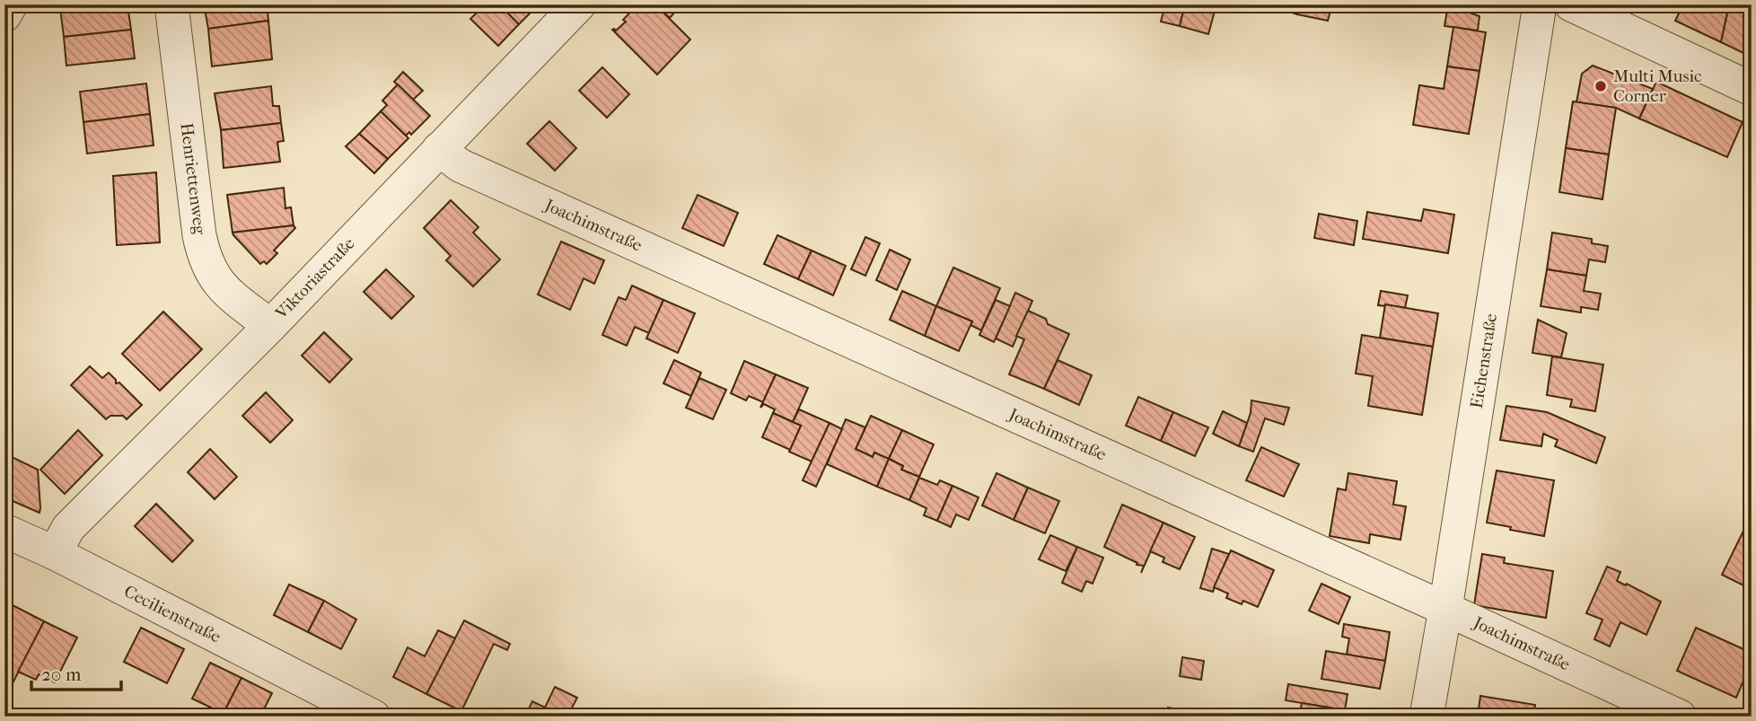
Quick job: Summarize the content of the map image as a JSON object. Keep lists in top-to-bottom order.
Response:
{
  "streets": {
    "street": [
      "Henriettenweg",
      "Joachimstraße",
      "Viktoriastraße",
      "Eichenstraße",
      "Cecilienstraße"
    ]
  },
  "crossings": [
    ["Henriettenweg", "Viktoriastraße"],
    ["Joachimstraße", "Viktoriastraße"],
    ["Joachimstraße", "Eichenstraße"],
    ["Viktoriastraße", "Cecilienstraße"]
  ],
  "places": ["Multi Music Corner"],
  "scale_bar": "20 m"
}
